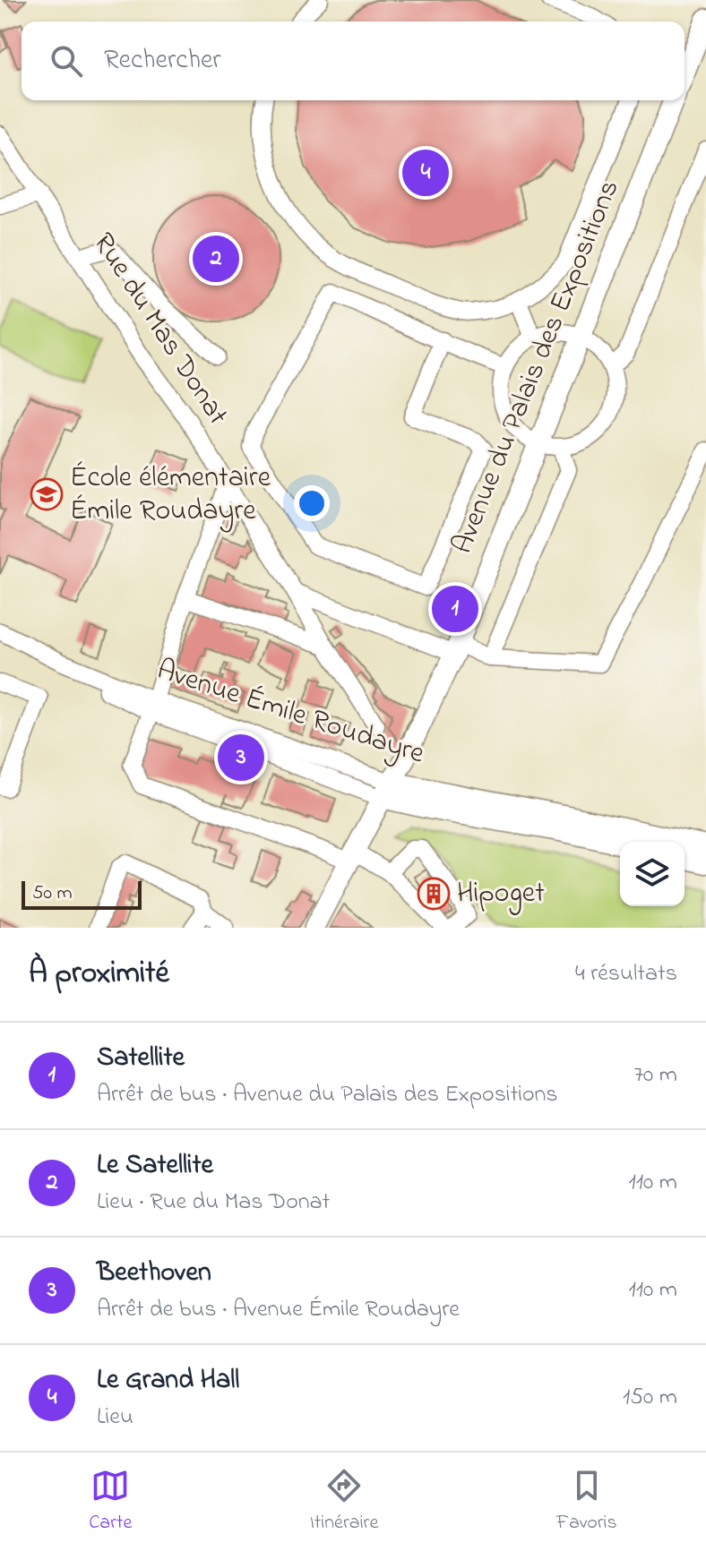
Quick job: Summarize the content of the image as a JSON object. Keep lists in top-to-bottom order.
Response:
{
  "streets": {
    "main road": ["Avenue du Palais des Expositions", "Avenue Émile Roudayre"],
    "street": ["Rue du Mas Donat"]
  },
  "crossings": [
    ["Avenue du Palais des Expositions", "Avenue Émile Roudayre"]
  ],
  "places": {
    "school or university": ["École élémentaire Émile Roudayre"],
    "building": ["Hipoget"]
  },
  "scale_bar": "50 m",
  "page": {
    "search": "Rechercher",
    "pins": [
      "4",
      "2",
      "1",
      "3"
    ],
    "scale": "50 m",
    "heading": ["À proximité", "4 résultats"],
    "list": [
      {
        "mark": "1",
        "name": "Satellite",
        "note": "Arrêt de bus · Avenue du Palais des Expositions",
        "value": "70 m"
      },
      {
        "mark": "2",
        "name": "Le Satellite",
        "note": "Lieu · Rue du Mas Donat",
        "value": "110 m"
      },
      {
        "mark": "3",
        "name": "Beethoven",
        "note": "Arrêt de bus · Avenue Émile Roudayre",
        "value": "110 m"
      },
      {
        "mark": "4",
        "name": "Le Grand Hall",
        "note": "Lieu",
        "value": "150 m"
      }
    ],
    "nav": ["Carte", "Itinéraire", "Favoris"]
  }
}
